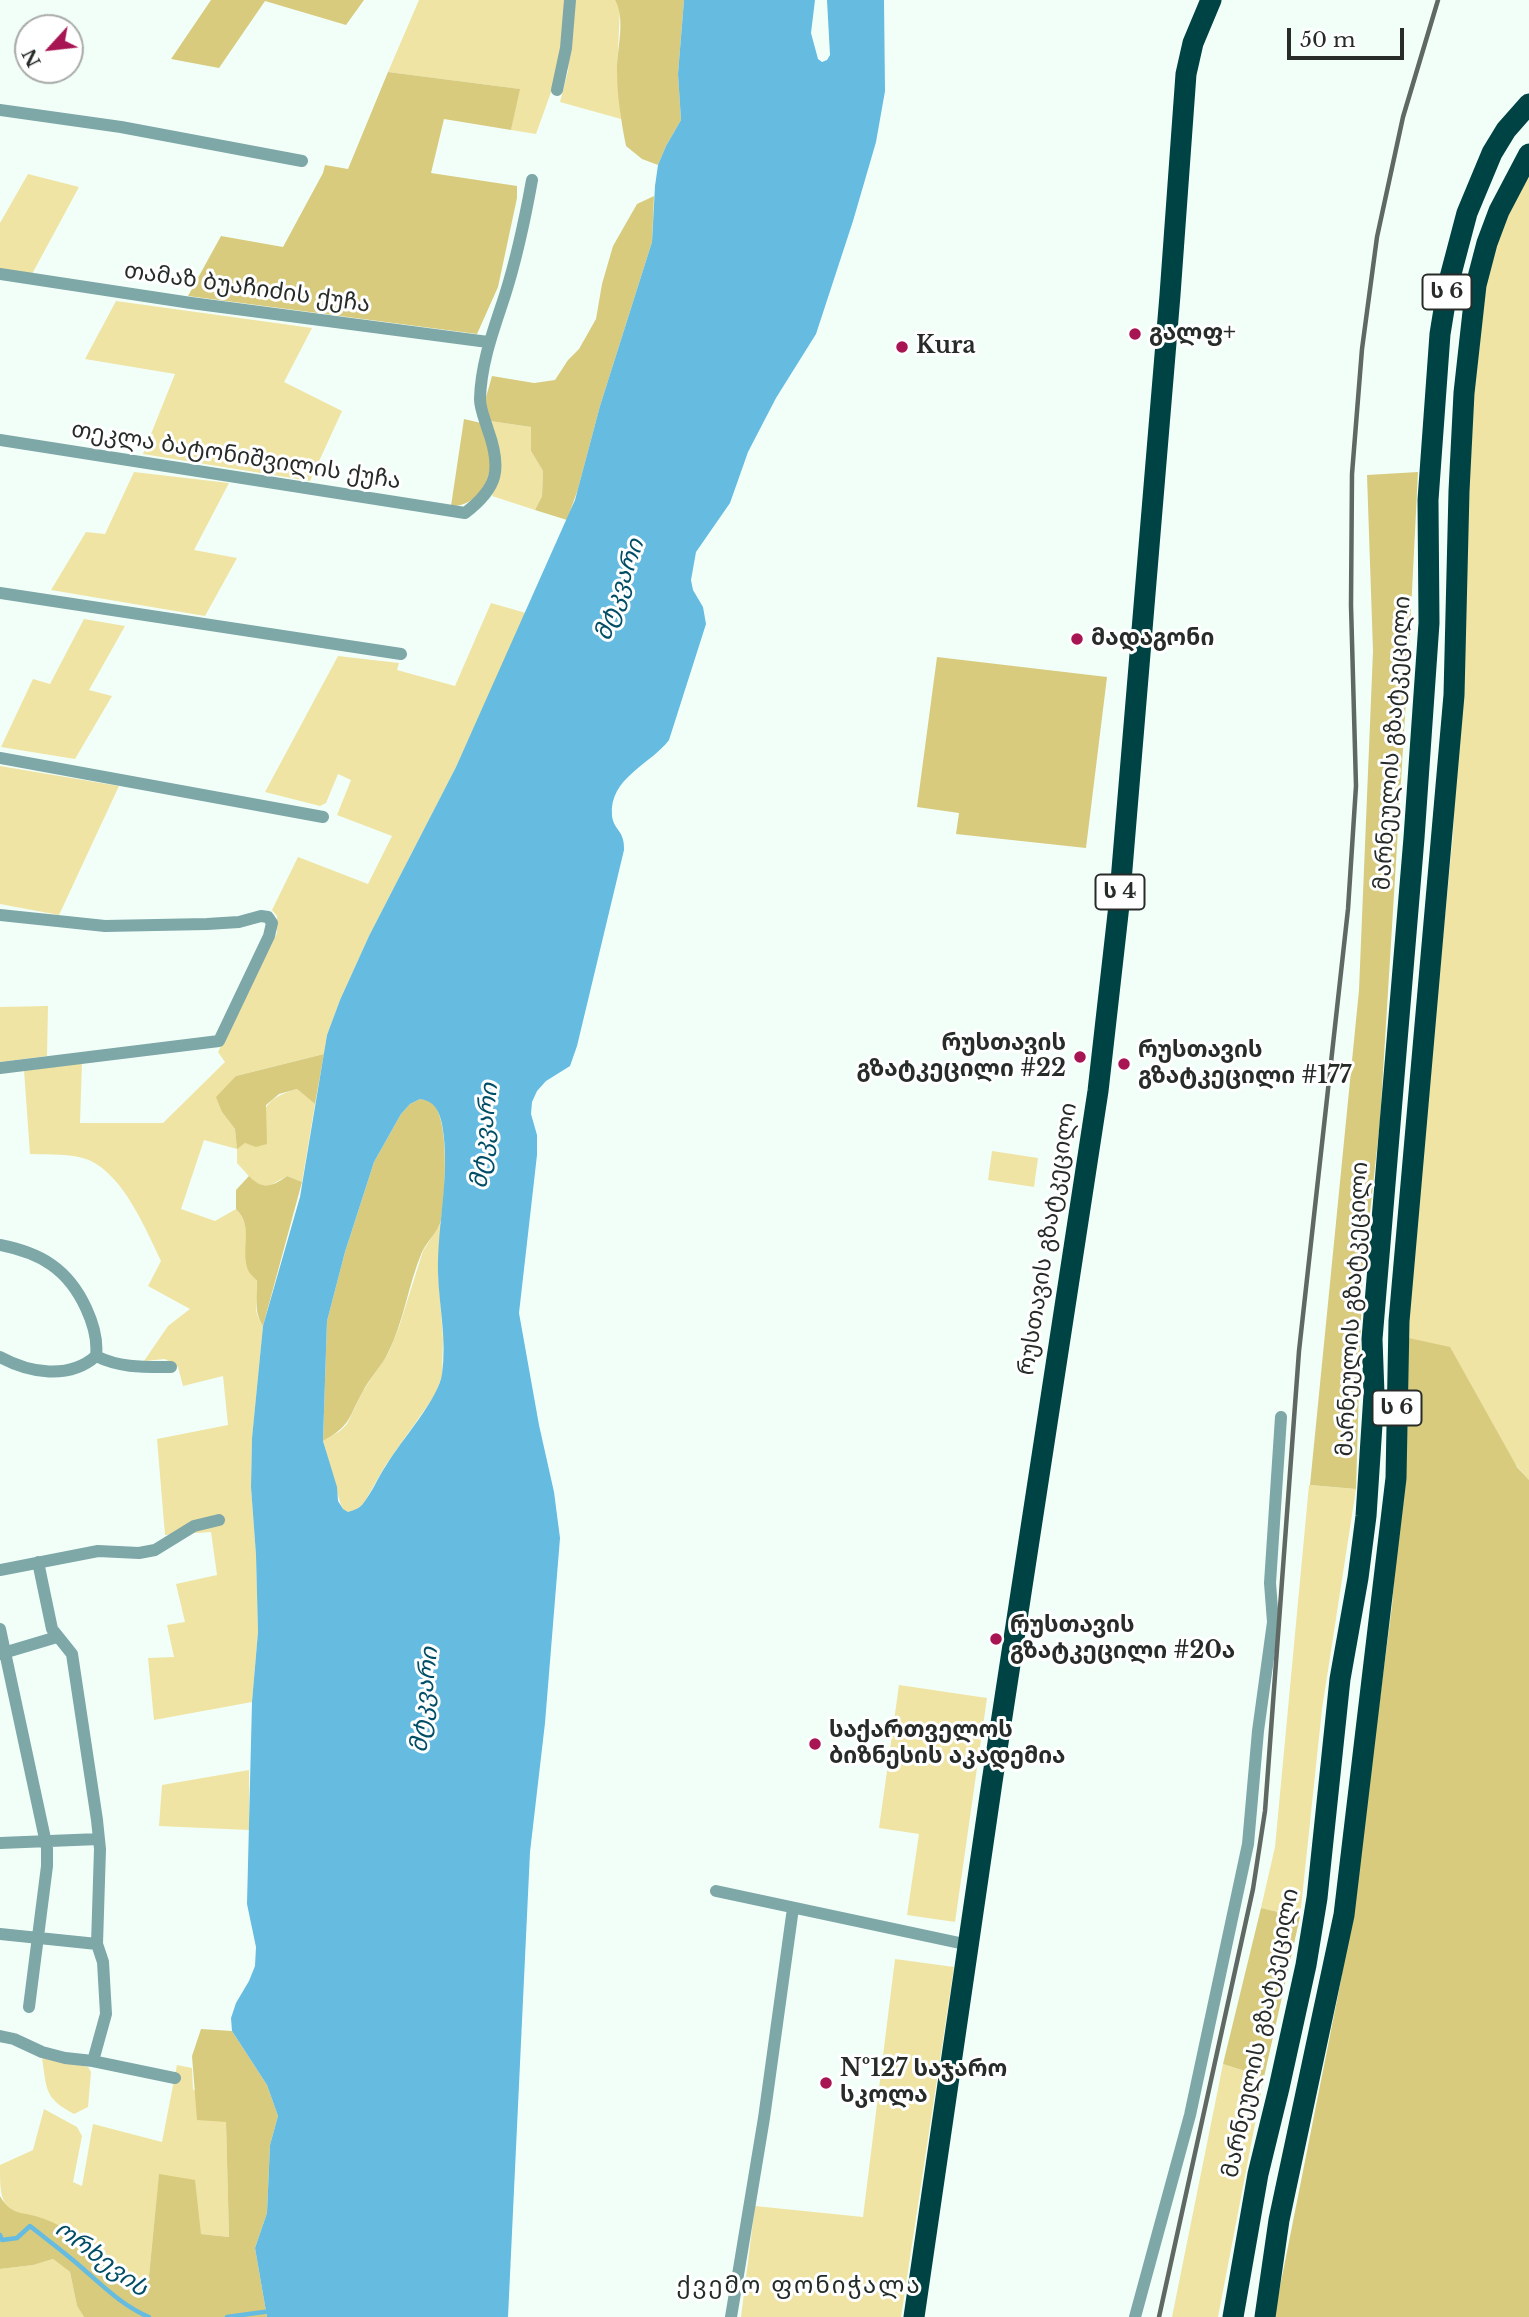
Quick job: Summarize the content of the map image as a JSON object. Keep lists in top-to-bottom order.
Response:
{
  "streets": {
    "highway": [
      "ს 6",
      "მარნეულის გზატკეცილი",
      "ს 4",
      "რუსთავის გზატკეცილი"
    ],
    "street": ["თამაზ ბუაჩიძის ქუჩა", "თეკლა ბატონიშვილის ქუჩა"]
  },
  "crossings": [
    ["თამაზ ბუაჩიძის ქუჩა", "თეკლა ბატონიშვილის ქუჩა"]
  ],
  "districts": ["ქვემო ფონიჭალა"],
  "water": ["მტკვარი", "ორხევის"],
  "places": [
    "გალფ+",
    "Kura",
    "მადაგონი",
    "რუსთავის გზატკეცილი #22",
    "რუსთავის გზატკეცილი #177",
    "რუსთავის გზატკეცილი #20ა",
    "საქართველოს ბიზნესის აკადემია",
    "№127 საჯარო სკოლა"
  ],
  "scale_bar": "50 m",
  "north": "bottom left"
}
